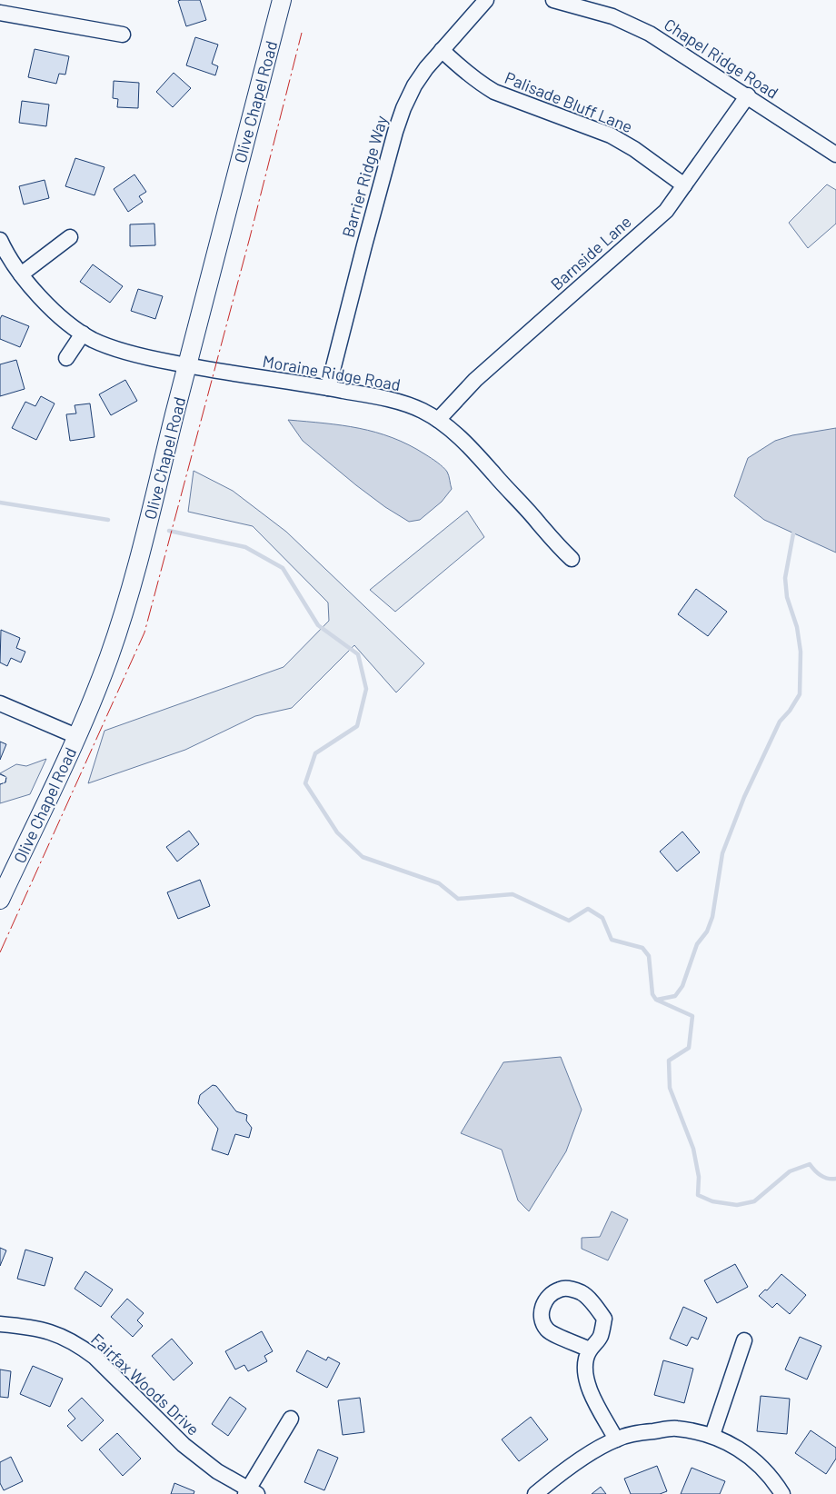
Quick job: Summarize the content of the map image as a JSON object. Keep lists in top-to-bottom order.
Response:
{
  "streets": {
    "main road": ["Olive Chapel Road"],
    "street": [
      "Chapel Ridge Road",
      "Palisade Bluff Lane",
      "Barrier Ridge Way",
      "Barnside Lane",
      "Moraine Ridge Road",
      "Fairfax Woods Drive"
    ]
  },
  "crossings": [
    ["Chapel Ridge Road", "Barnside Lane"],
    ["Olive Chapel Road", "Moraine Ridge Road"],
    ["Palisade Bluff Lane", "Barrier Ridge Way"],
    ["Palisade Bluff Lane", "Barnside Lane"],
    ["Barrier Ridge Way", "Moraine Ridge Road"],
    ["Barnside Lane", "Moraine Ridge Road"]
  ]
}
